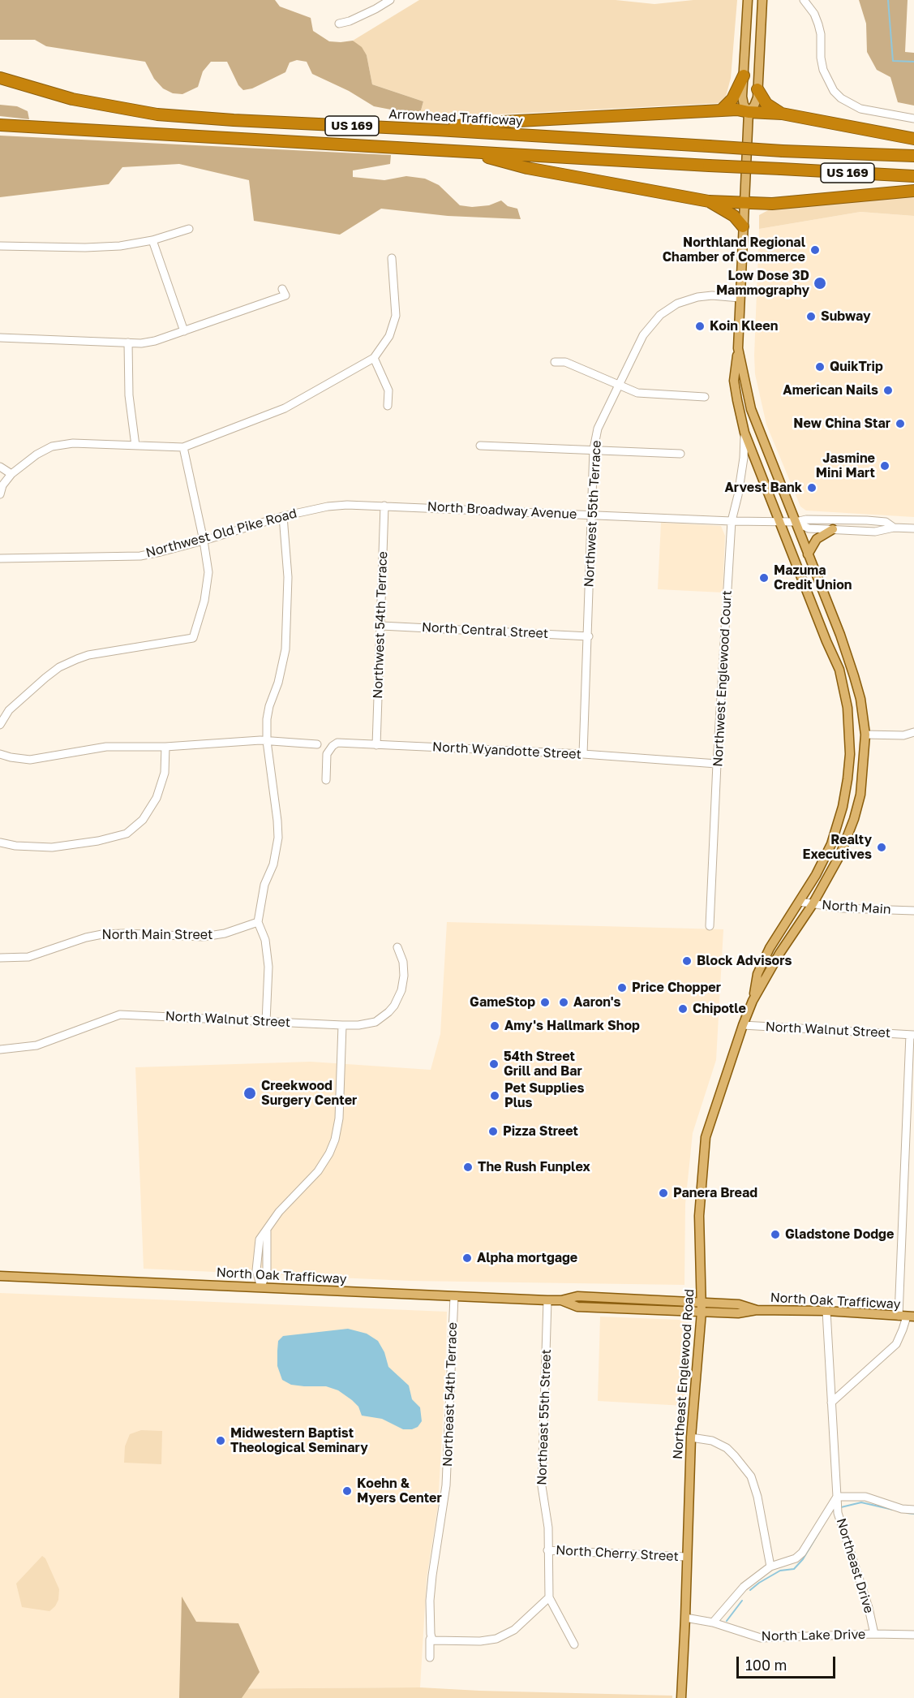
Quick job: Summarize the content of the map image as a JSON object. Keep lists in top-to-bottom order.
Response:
{
  "streets": {
    "highway": ["Arrowhead Trafficway", "US 169"],
    "main road": ["North Oak Trafficway", "Northeast Englewood Road"],
    "street": [
      "North Broadway Avenue",
      "Northwest 55th Terrace",
      "Northwest Old Pike Road",
      "Northwest 54th Terrace",
      "North Central Street",
      "Northwest Englewood Court",
      "North Wyandotte Street",
      "North Main",
      "North Main Street",
      "North Walnut Street",
      "Northeast 54th Terrace",
      "Northeast 55th Street",
      "North Cherry Street",
      "Northeast Drive",
      "North Lake Drive"
    ]
  },
  "crossings": [
    ["North Broadway Avenue", "Northwest 55th Terrace"],
    ["North Broadway Avenue", "Northwest Old Pike Road"],
    ["North Broadway Avenue", "Northwest 54th Terrace"],
    ["North Broadway Avenue", "Northwest Englewood Court"],
    ["North Broadway Avenue", "Northeast Englewood Road"],
    ["Northwest 55th Terrace", "North Central Street"],
    ["Northwest 55th Terrace", "North Wyandotte Street"],
    ["Northwest Old Pike Road", "Northwest 54th Terrace"],
    ["Northwest 54th Terrace", "North Central Street"],
    ["Northwest 54th Terrace", "North Wyandotte Street"],
    ["Northwest Englewood Court", "North Wyandotte Street"],
    ["Northwest Englewood Court", "Northeast Englewood Road"],
    ["North Main", "Northeast Englewood Road"],
    ["North Walnut Street", "Northeast Englewood Road"],
    ["North Oak Trafficway", "Northeast Englewood Road"],
    ["North Oak Trafficway", "Northeast 54th Terrace"],
    ["North Oak Trafficway", "Northeast 55th Street"],
    ["North Oak Trafficway", "Northeast Drive"],
    ["Northeast Englewood Road", "North Cherry Street"],
    ["Northeast Englewood Road", "North Lake Drive"],
    ["Northeast 55th Street", "North Cherry Street"],
    ["Northeast Drive", "North Lake Drive"]
  ],
  "places": [
    "Northland Regional Chamber of Commerce",
    "Low Dose 3D Mammography",
    "Subway",
    "Koin Kleen",
    "QuikTrip",
    "American Nails",
    "New China Star",
    "Jasmine Mini Mart",
    "Arvest Bank",
    "Mazuma Credit Union",
    "Realty Executives",
    "Block Advisors",
    "Price Chopper",
    "GameStop",
    "Aaron's",
    "Chipotle",
    "Amy's Hallmark Shop",
    "54th Street Grill and Bar",
    "Creekwood Surgery Center",
    "Pet Supplies Plus",
    "Pizza Street",
    "The Rush Funplex",
    "Panera Bread",
    "Gladstone Dodge",
    "Alpha mortgage",
    "Midwestern Baptist Theological Seminary",
    "Koehn & Myers Center"
  ],
  "scale_bar": "100 m"
}
